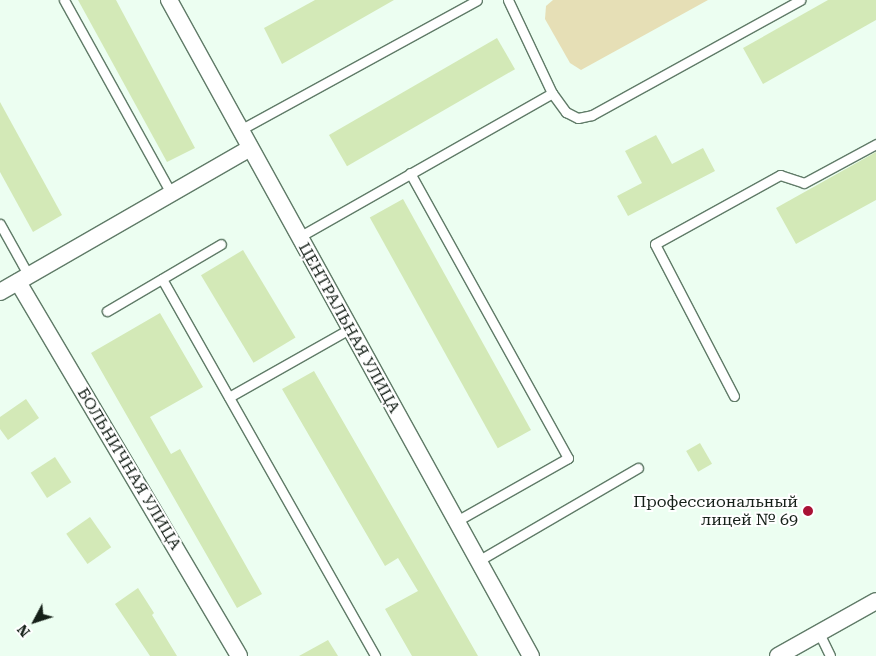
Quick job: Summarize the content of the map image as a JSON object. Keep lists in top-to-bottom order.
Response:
{
  "streets": {
    "street": ["ЦЕНТРАЛЬНАЯ УЛИЦА", "БОЛЬНИЧНАЯ УЛИЦА"]
  },
  "places": ["Профессиональный лицей № 69"],
  "north": "bottom left"
}
